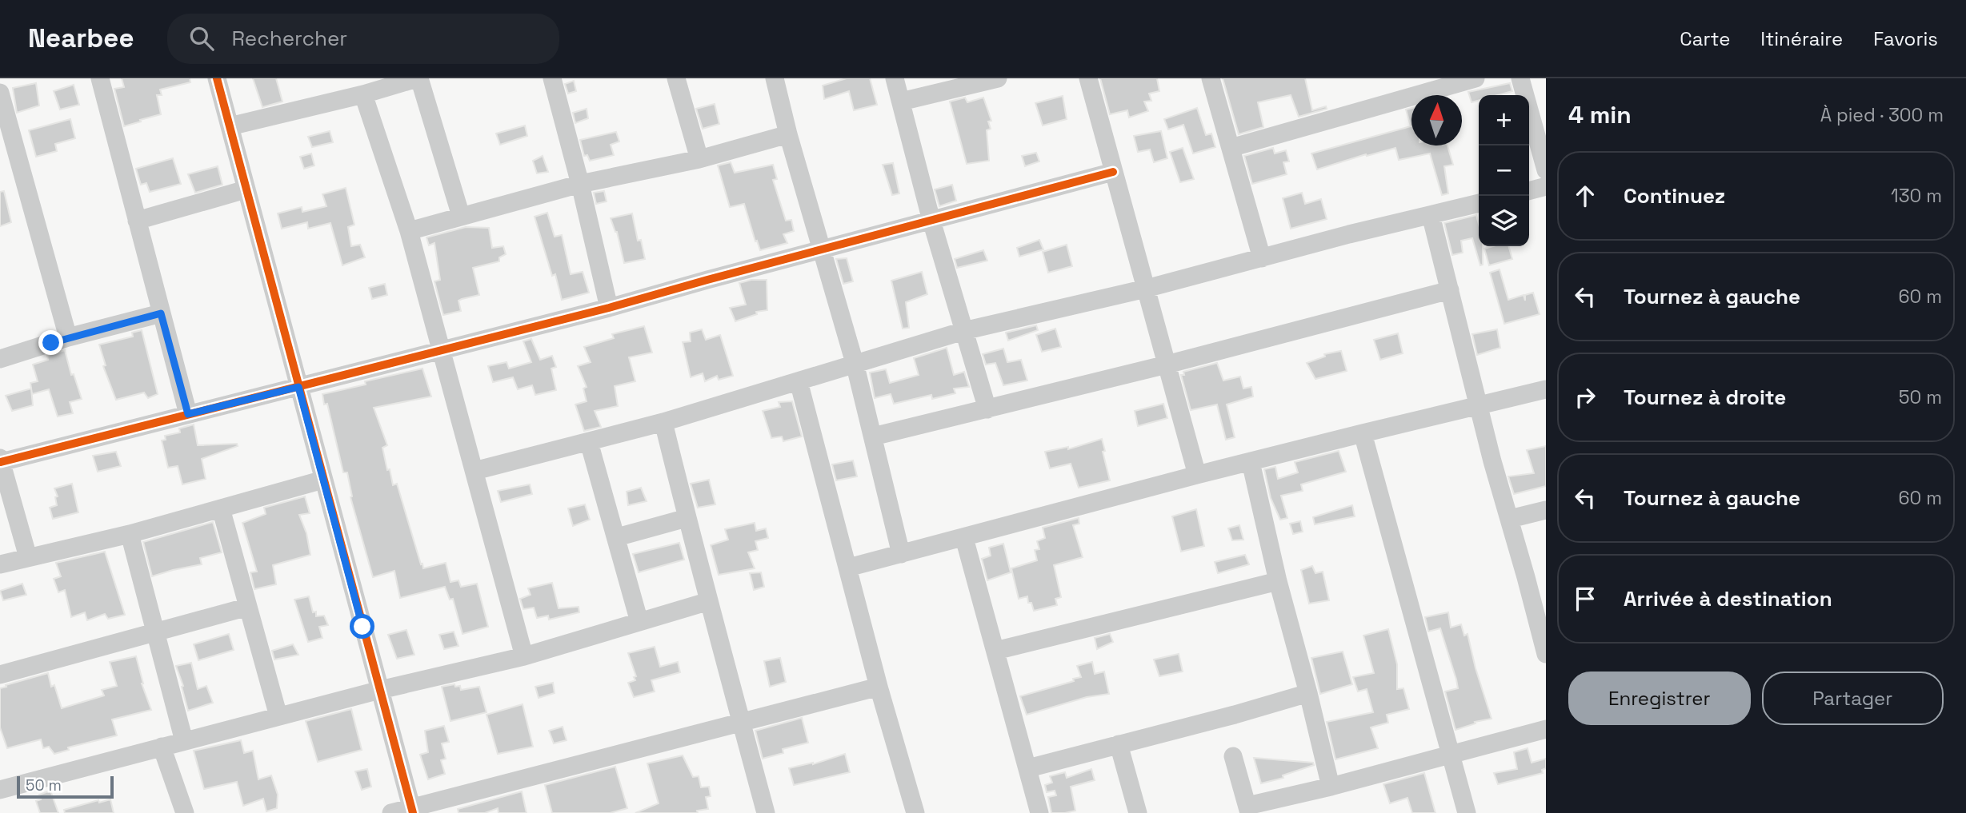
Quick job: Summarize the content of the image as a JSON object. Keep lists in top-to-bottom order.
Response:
{
  "scale_bar": "50 m",
  "north": "top",
  "page": {
    "header": "Nearbee",
    "search": "Rechercher",
    "nav": ["Carte", "Itinéraire", "Favoris"],
    "heading": ["4 min", "À pied · 300 m"],
    "map_buttons": ["+", "−"],
    "list": [
      ["Continuez", "130 m"],
      ["Tournez à gauche", "60 m"],
      ["Tournez à droite", "50 m"],
      ["Tournez à gauche", "60 m"],
      "Arrivée à destination"
    ],
    "buttons": ["Enregistrer", "Partager"],
    "scale": "50 m"
  }
}
